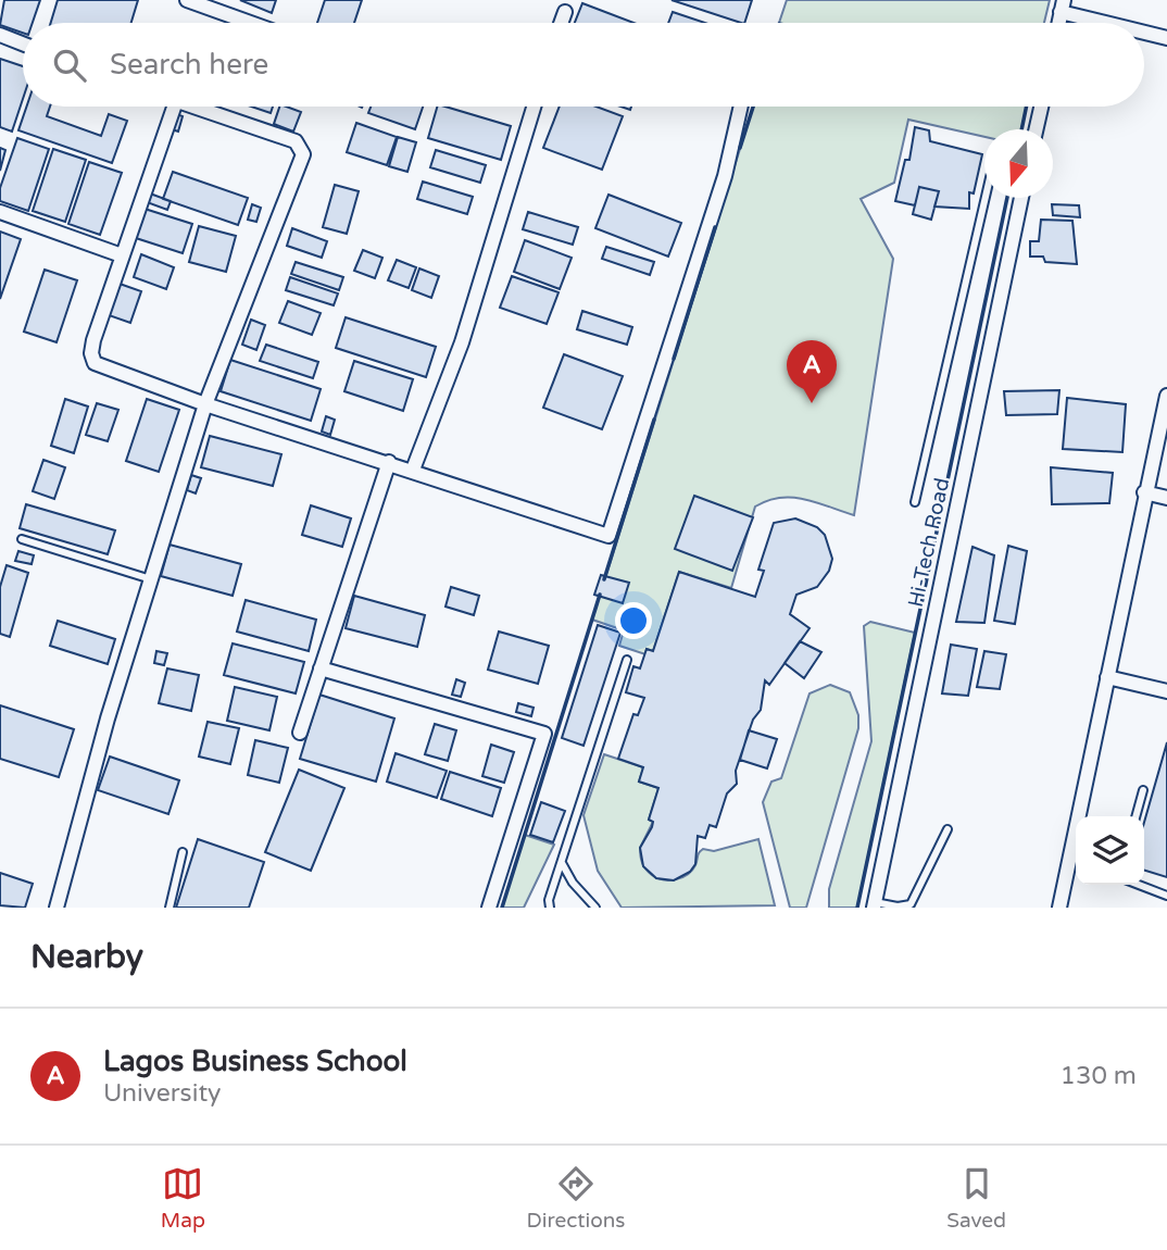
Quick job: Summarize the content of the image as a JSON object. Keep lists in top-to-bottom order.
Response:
{
  "streets": {
    "street": ["Hi-Tech Road"]
  },
  "north": "bottom",
  "page": {
    "search": "Search here",
    "pins": "A",
    "heading": "Nearby",
    "list": [
      {
        "mark": "A",
        "name": "Lagos Business School",
        "note": "University",
        "value": "130 m"
      }
    ],
    "nav": ["Map", "Directions", "Saved"]
  }
}
